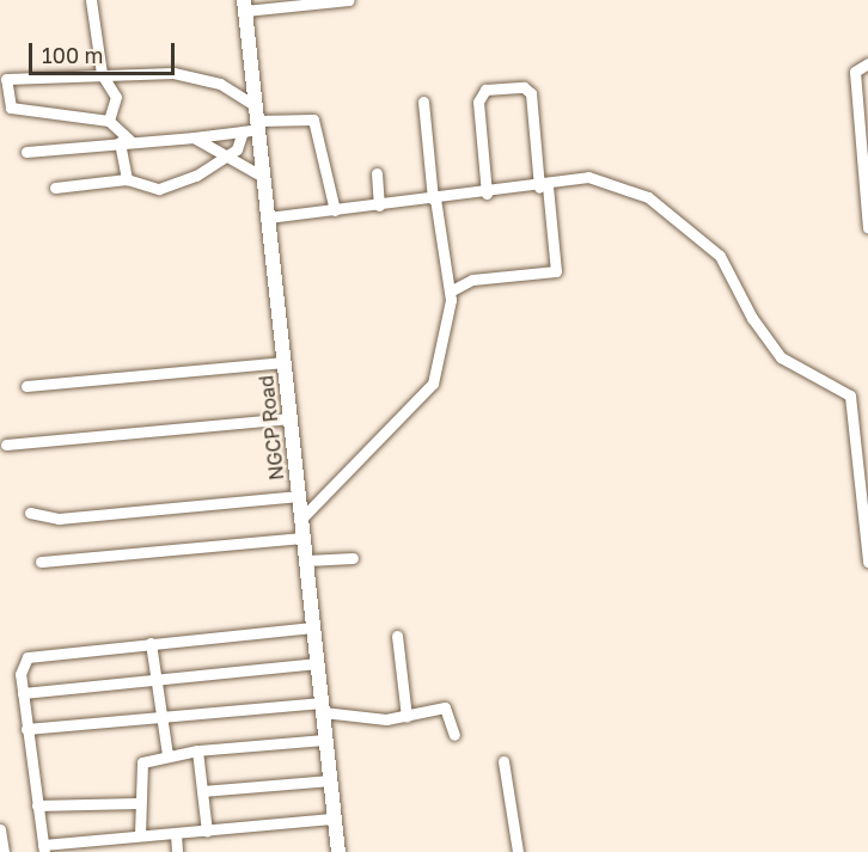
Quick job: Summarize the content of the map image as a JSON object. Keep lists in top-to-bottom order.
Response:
{
  "streets": {
    "main road": ["NGCP Road"]
  },
  "scale_bar": "100 m"
}
